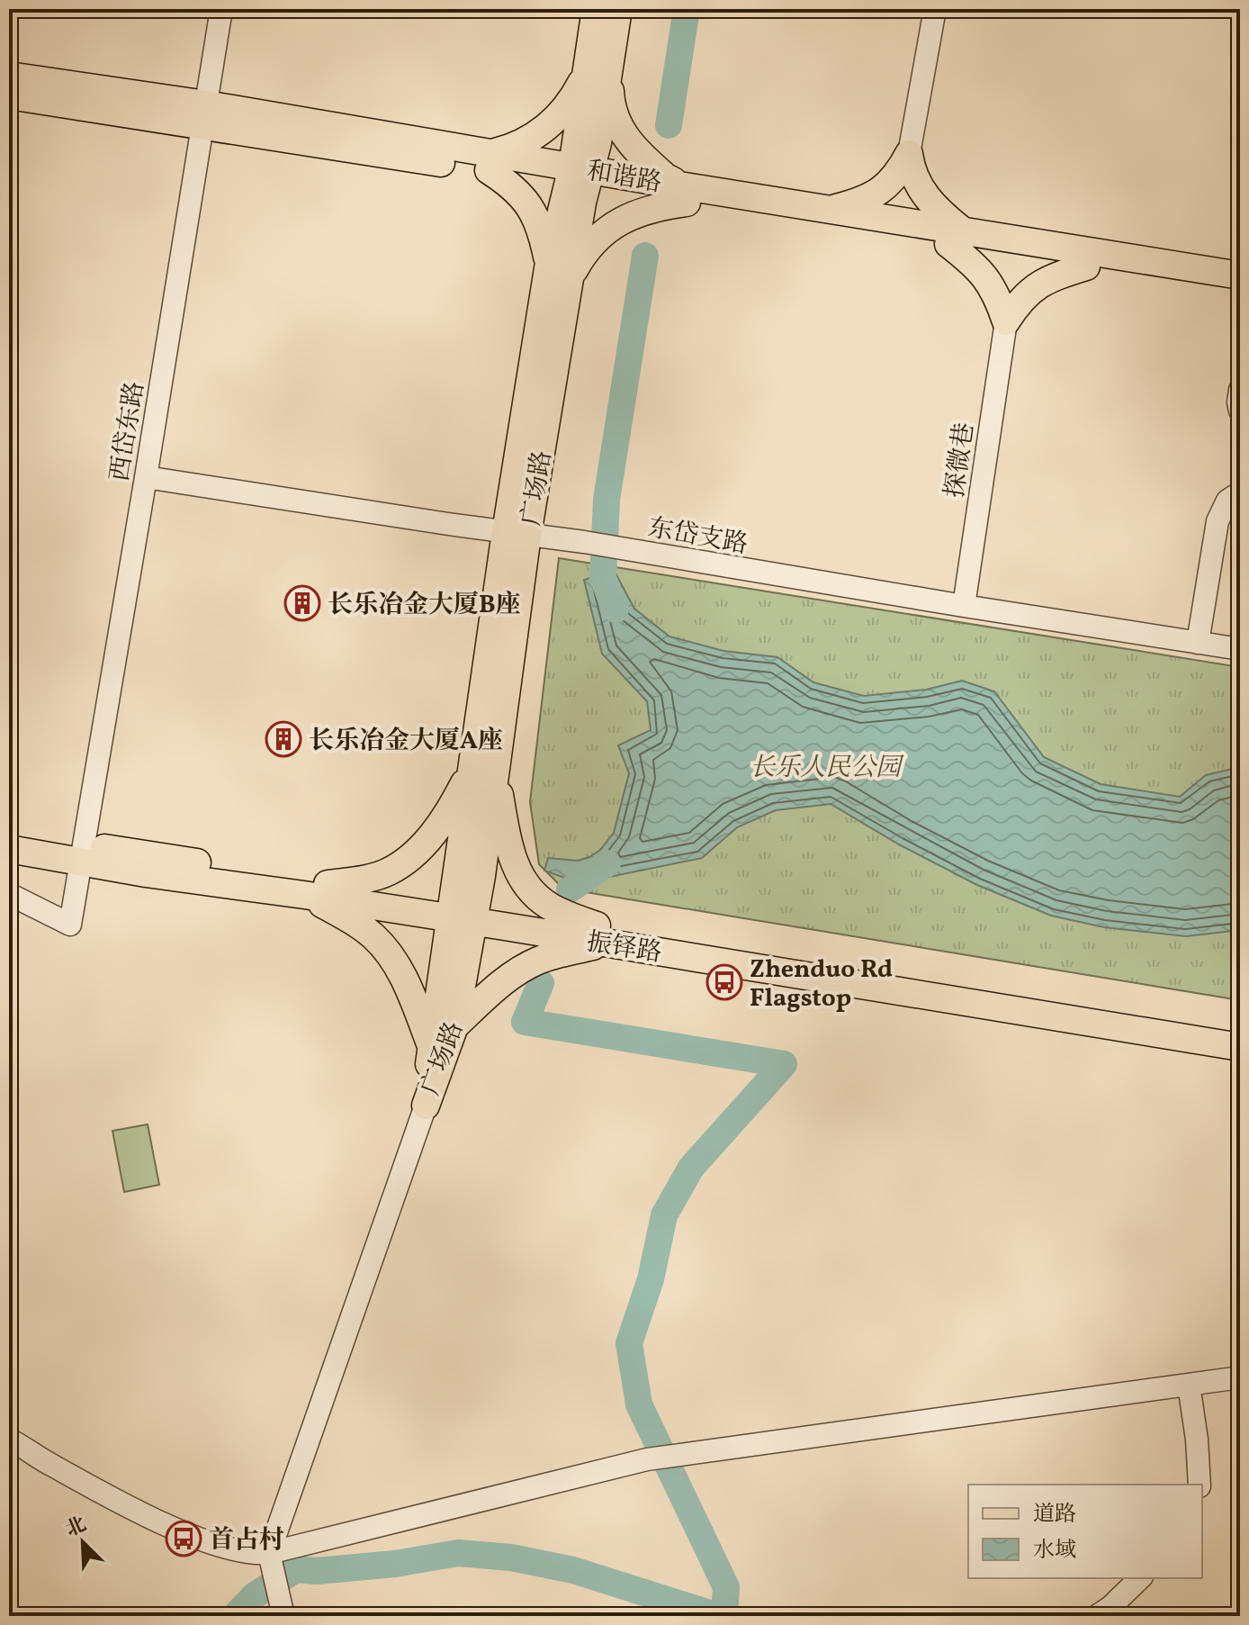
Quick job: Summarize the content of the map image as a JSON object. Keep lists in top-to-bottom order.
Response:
{
  "streets": {
    "main road": ["和谐路", "广场路", "振铎路"],
    "street": ["西岱东路", "探微巷", "东岱支路"]
  },
  "crossings": [
    ["和谐路", "西岱东路"],
    ["和谐路", "广场路"],
    ["西岱东路", "东岱支路"],
    ["西岱东路", "振铎路"],
    ["探微巷", "东岱支路"],
    ["广场路", "东岱支路"],
    ["广场路", "振铎路"]
  ],
  "parks": ["长乐人民公园"],
  "places": {
    "building": ["长乐冶金大厦B座", "长乐冶金大厦A座"],
    "bus stop": ["Zhenduo Rd Flagstop", "首占村"]
  },
  "legend": ["道路", "水域"],
  "north": "top left"
}
